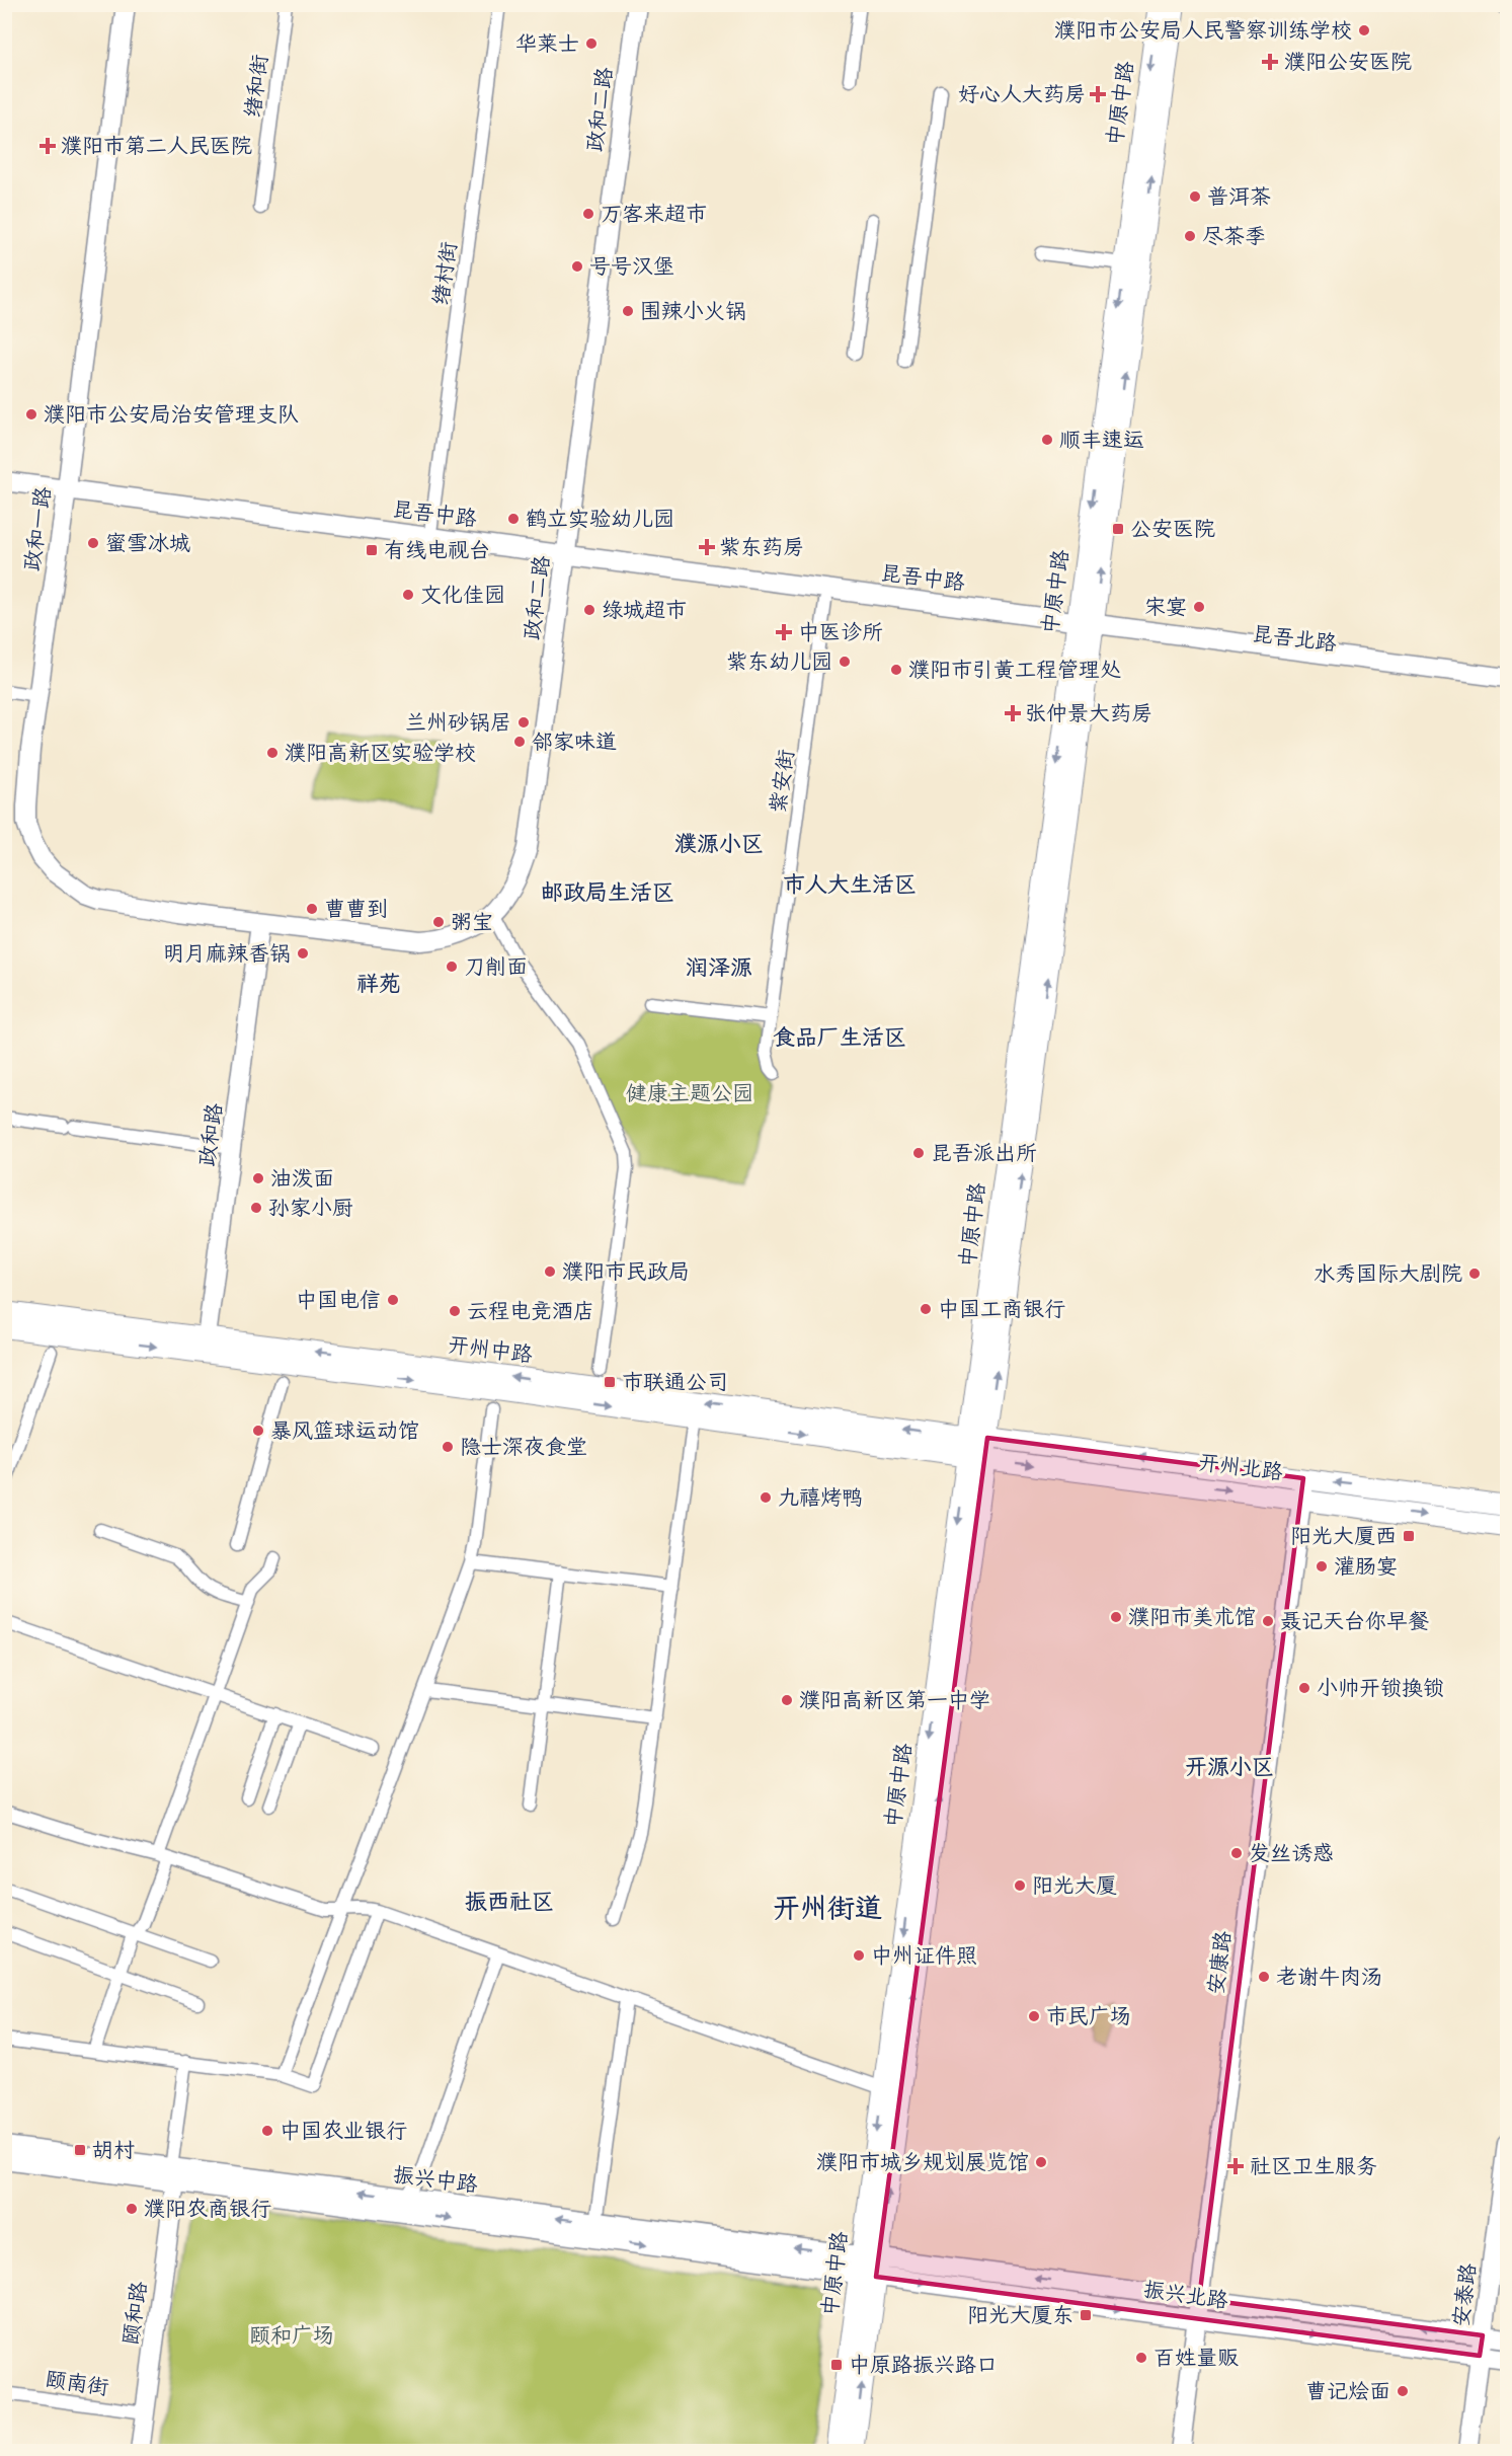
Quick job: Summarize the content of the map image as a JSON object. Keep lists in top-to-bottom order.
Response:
{
  "streets": {
    "main road": ["中原中路", "开州中路", "开州北路"],
    "street": [
      "绪和街",
      "政和二路",
      "绪村街",
      "昆吾中路",
      "政和一路",
      "昆吾北路",
      "紫安街",
      "政和路",
      "安康路",
      "振兴中路",
      "振兴北路",
      "安泰路",
      "颐和路",
      "颐南街"
    ]
  },
  "crossings": [
    ["中原中路", "昆吾中路"],
    ["中原中路", "昆吾北路"],
    ["中原中路", "开州中路"],
    ["中原中路", "开州北路"],
    ["中原中路", "振兴中路"],
    ["中原中路", "振兴北路"],
    ["政和二路", "昆吾中路"],
    ["政和二路", "政和一路"],
    ["政和二路", "政和路"],
    ["绪村街", "昆吾中路"],
    ["昆吾中路", "政和一路"],
    ["昆吾中路", "昆吾北路"],
    ["昆吾中路", "紫安街"],
    ["政和一路", "政和路"],
    ["政和路", "开州中路"],
    ["开州中路", "开州北路"],
    ["开州北路", "安康路"],
    ["安康路", "振兴北路"],
    ["振兴中路", "振兴北路"],
    ["振兴中路", "颐和路"],
    ["振兴北路", "安泰路"],
    ["颐和路", "颐南街"]
  ],
  "districts": [
    "濮源小区",
    "市人大生活区",
    "邮政局生活区",
    "润泽源",
    "祥苑",
    "食品厂生活区",
    "开源小区",
    "振西社区",
    "开州街道"
  ],
  "parks": ["健康主题公园", "颐和广场"],
  "places": {
    "other": [
      "濮阳市公安局人民警察训练学校",
      "华莱士",
      "普洱茶",
      "万客来超市",
      "尽茶季",
      "号号汉堡",
      "围辣小火锅",
      "濮阳市公安局治安管理支队",
      "顺丰速运",
      "鹤立实验幼儿园",
      "蜜雪冰城",
      "文化佳园",
      "宋宴",
      "绿城超市",
      "紫东幼儿园",
      "濮阳市引黄工程管理处",
      "兰州砂锅居",
      "邻家味道",
      "濮阳高新区实验学校",
      "曹曹到",
      "粥宝",
      "明月麻辣香锅",
      "刀削面",
      "昆吾派出所",
      "油泼面",
      "孙家小厨",
      "濮阳市民政局",
      "水秀国际大剧院",
      "中国电信",
      "中国工商银行",
      "云程电竞酒店",
      "暴风篮球运动馆",
      "隐士深夜食堂",
      "九禧烤鸭",
      "灌肠宴",
      "濮阳市美术馆",
      "聂记天台你早餐",
      "小帅开锁换锁",
      "濮阳高新区第一中学",
      "发丝诱惑",
      "阳光大厦",
      "中州证件照",
      "老谢牛肉汤",
      "市民广场",
      "中国农业银行",
      "濮阳市城乡规划展览馆",
      "濮阳农商银行",
      "百姓量贩",
      "曹记烩面"
    ],
    "health": [
      "濮阳公安医院",
      "好心人大药房",
      "濮阳市第二人民医院",
      "紫东药房",
      "中医诊所",
      "张仲景大药房",
      "社区卫生服务"
    ],
    "transit": [
      "公安医院",
      "有线电视台",
      "市联通公司",
      "阳光大厦西",
      "胡村",
      "阳光大厦东",
      "中原路振兴路口"
    ]
  }
}
